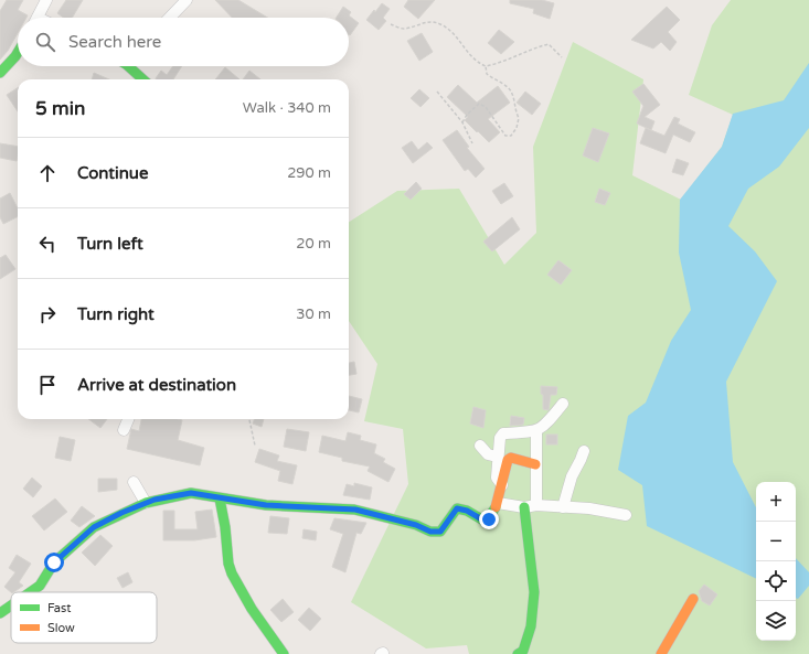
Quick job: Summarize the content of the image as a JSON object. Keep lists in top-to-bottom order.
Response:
{
  "legend": ["Fast", "Slow"],
  "page": {
    "search": "Search here",
    "heading": ["5 min", "Walk · 340 m"],
    "list": [
      ["Continue", "290 m"],
      ["Turn left", "20 m"],
      ["Turn right", "30 m"],
      "Arrive at destination"
    ],
    "map_buttons": ["+", "−"]
  }
}
